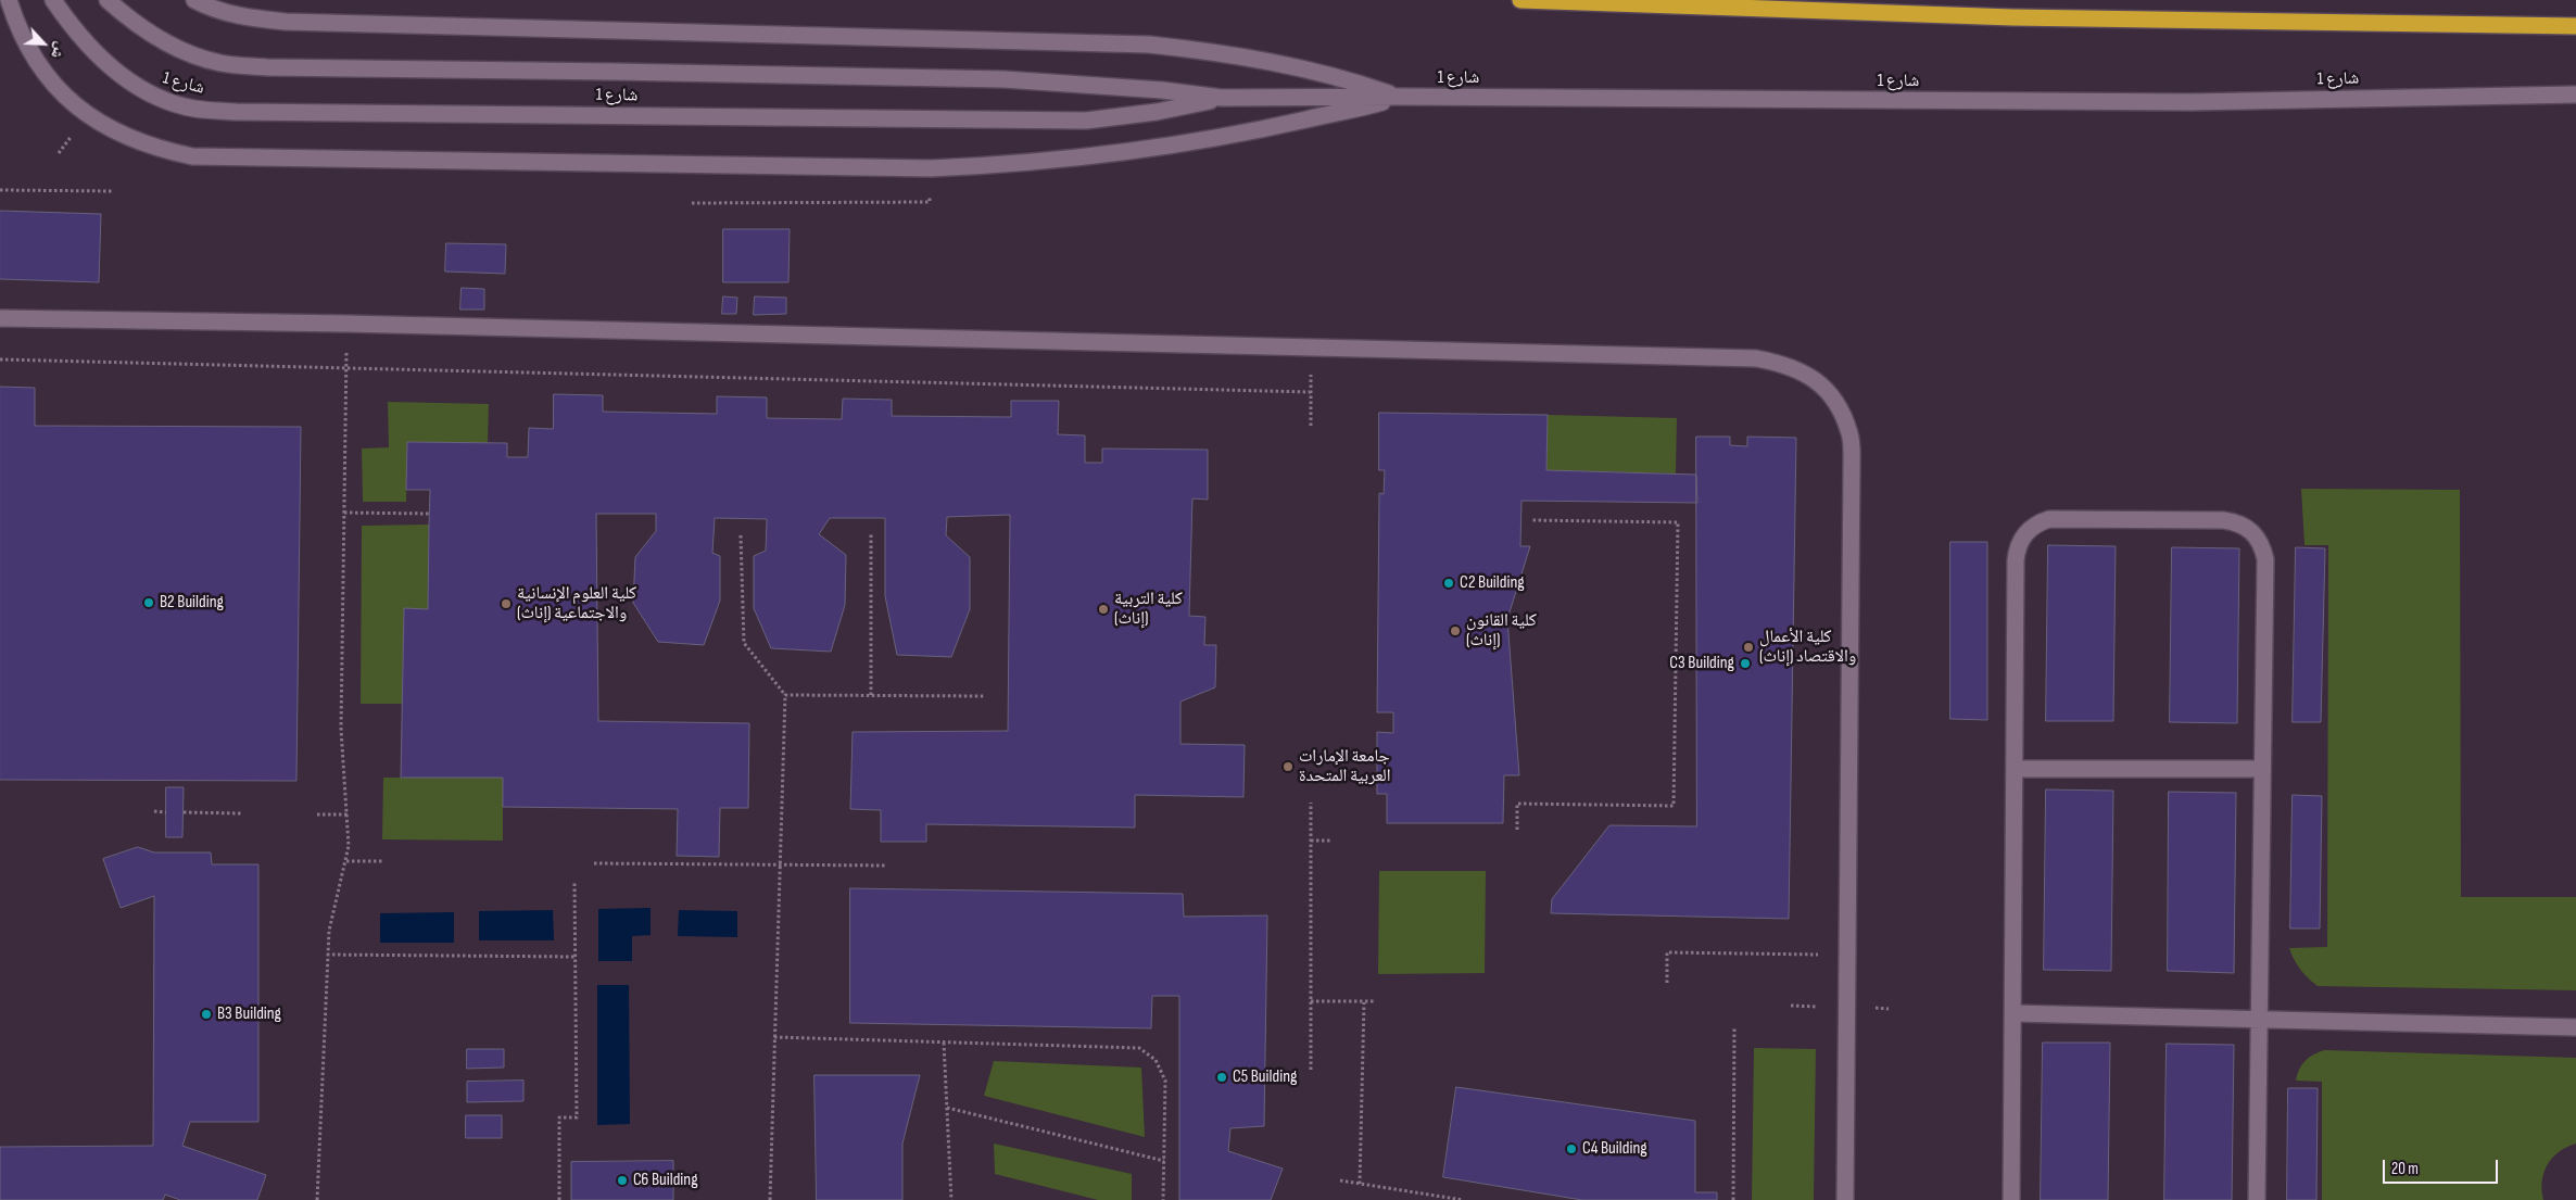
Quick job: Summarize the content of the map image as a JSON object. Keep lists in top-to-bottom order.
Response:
{
  "streets": {
    "street": ["شارع 1"]
  },
  "places": [
    "C2 Building",
    "B2 Building",
    "كلية العلوم الإنسانية والاجتماعية (إناث)",
    "كلية التربية (إناث)",
    "كلية القانون (إناث)",
    "كلية الأعمال والاقتصاد (إناث)",
    "C3 Building",
    "جامعة الإمارات العربية المتحدة",
    "B3 Building",
    "C5 Building",
    "C4 Building",
    "C6 Building"
  ],
  "scale_bar": "20 m",
  "north": "bottom right"
}
